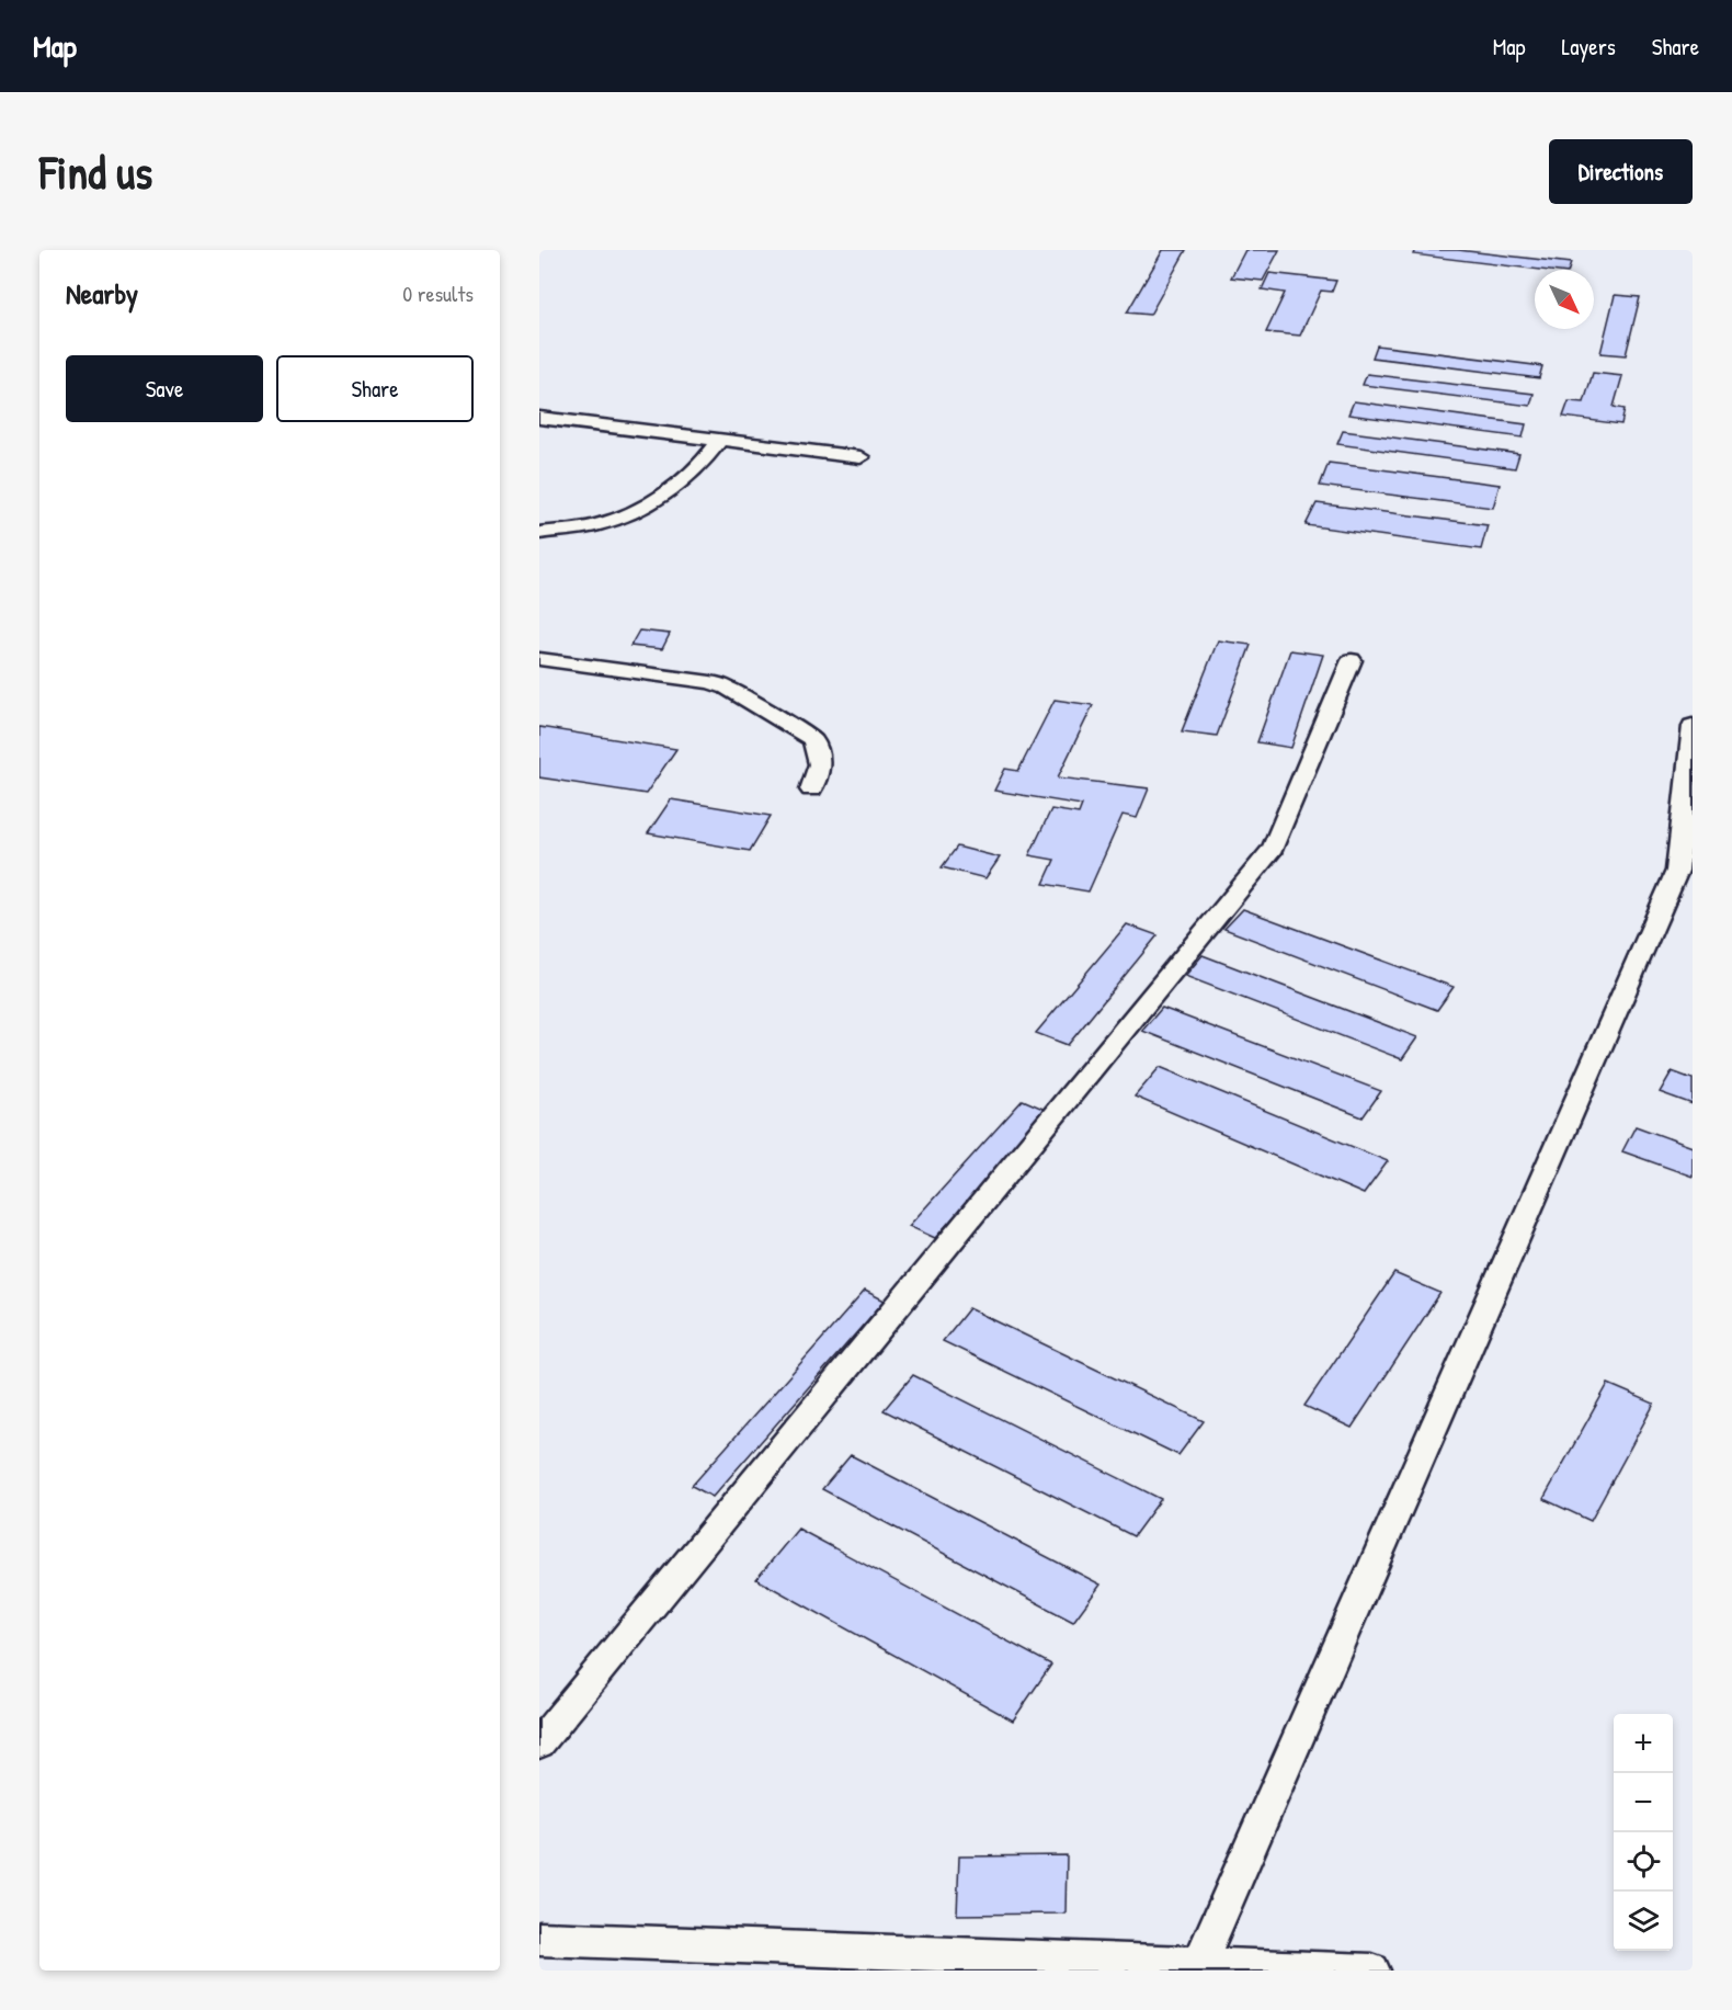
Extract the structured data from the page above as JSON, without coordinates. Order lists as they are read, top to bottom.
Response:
{
  "north": "bottom right",
  "page": {
    "header": "Map",
    "nav": ["Map", "Layers", "Share"],
    "buttons": [
      "Directions",
      ["Save", "Share"]
    ],
    "title": "Find us",
    "heading": ["Nearby", "0 results"],
    "map_buttons": ["+", "−"]
  }
}
